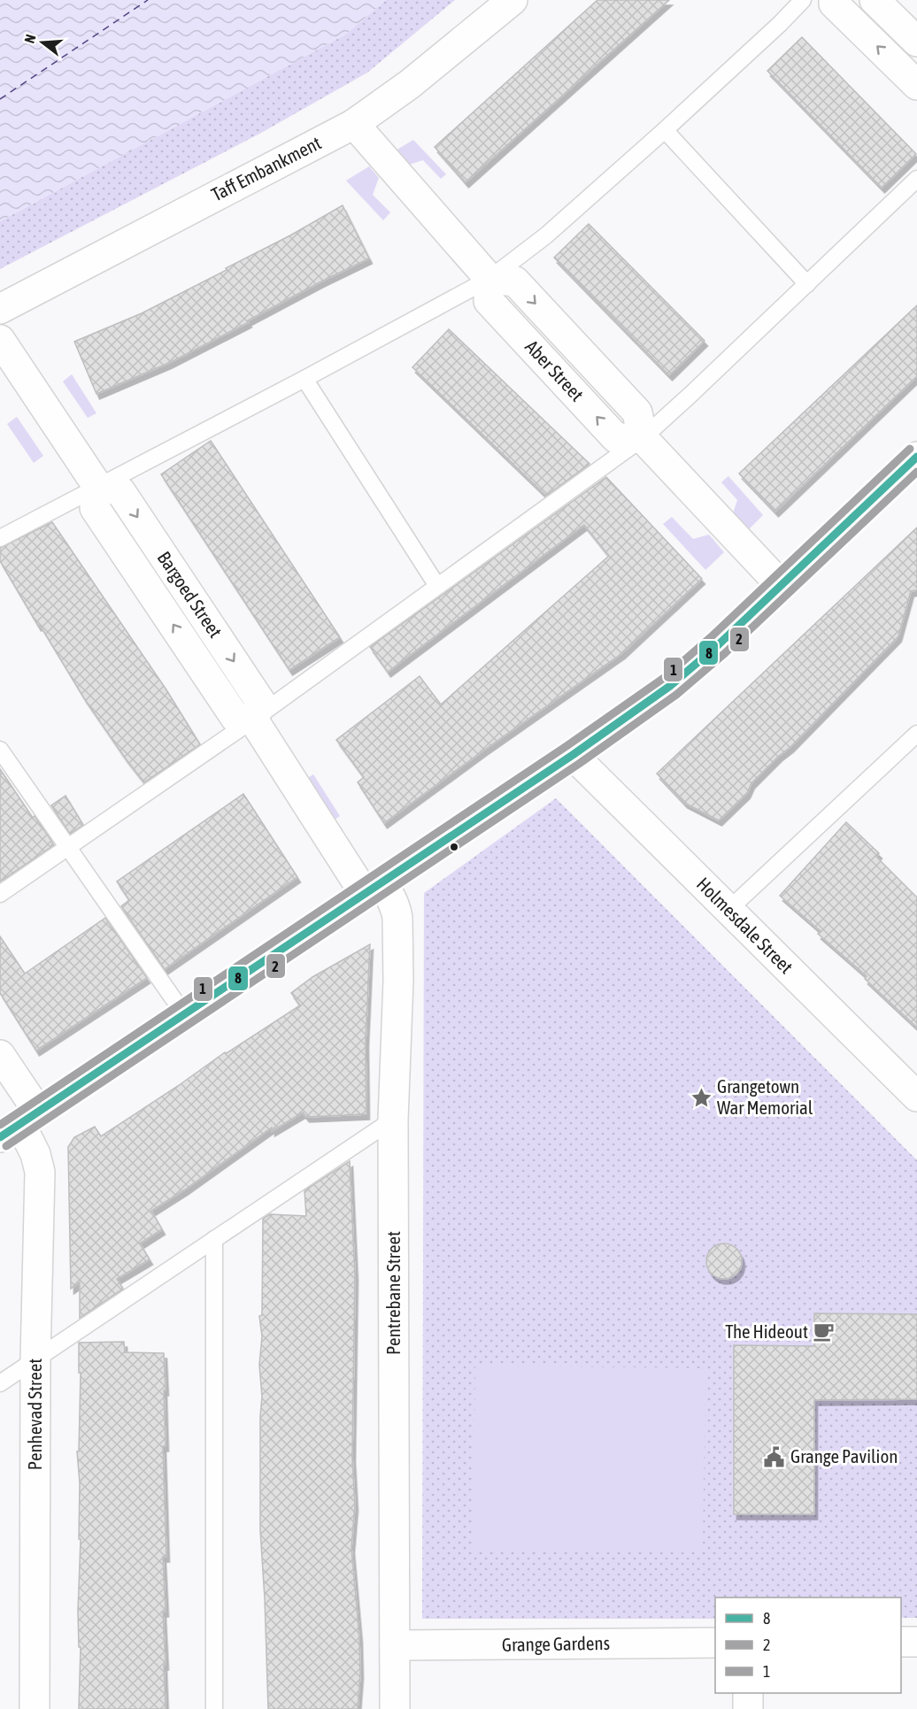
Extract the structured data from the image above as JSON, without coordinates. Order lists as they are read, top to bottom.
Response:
{
  "streets": {
    "street": [
      "Taff Embankment",
      "Aber Street",
      "Bargoed Street",
      "Holmesdale Street",
      "Pentrebane Street",
      "Penhevad Street",
      "Grange Gardens"
    ]
  },
  "crossings": [
    ["Pentrebane Street", "Grange Gardens"]
  ],
  "places": {
    "place": ["Grangetown War Memorial"],
    "cafe": ["The Hideout"],
    "public building": ["Grange Pavilion"]
  },
  "lines": ["transit line 1", "transit line 8", "transit line 2"],
  "legend": ["8", "2", "1"],
  "north": "left"
}
